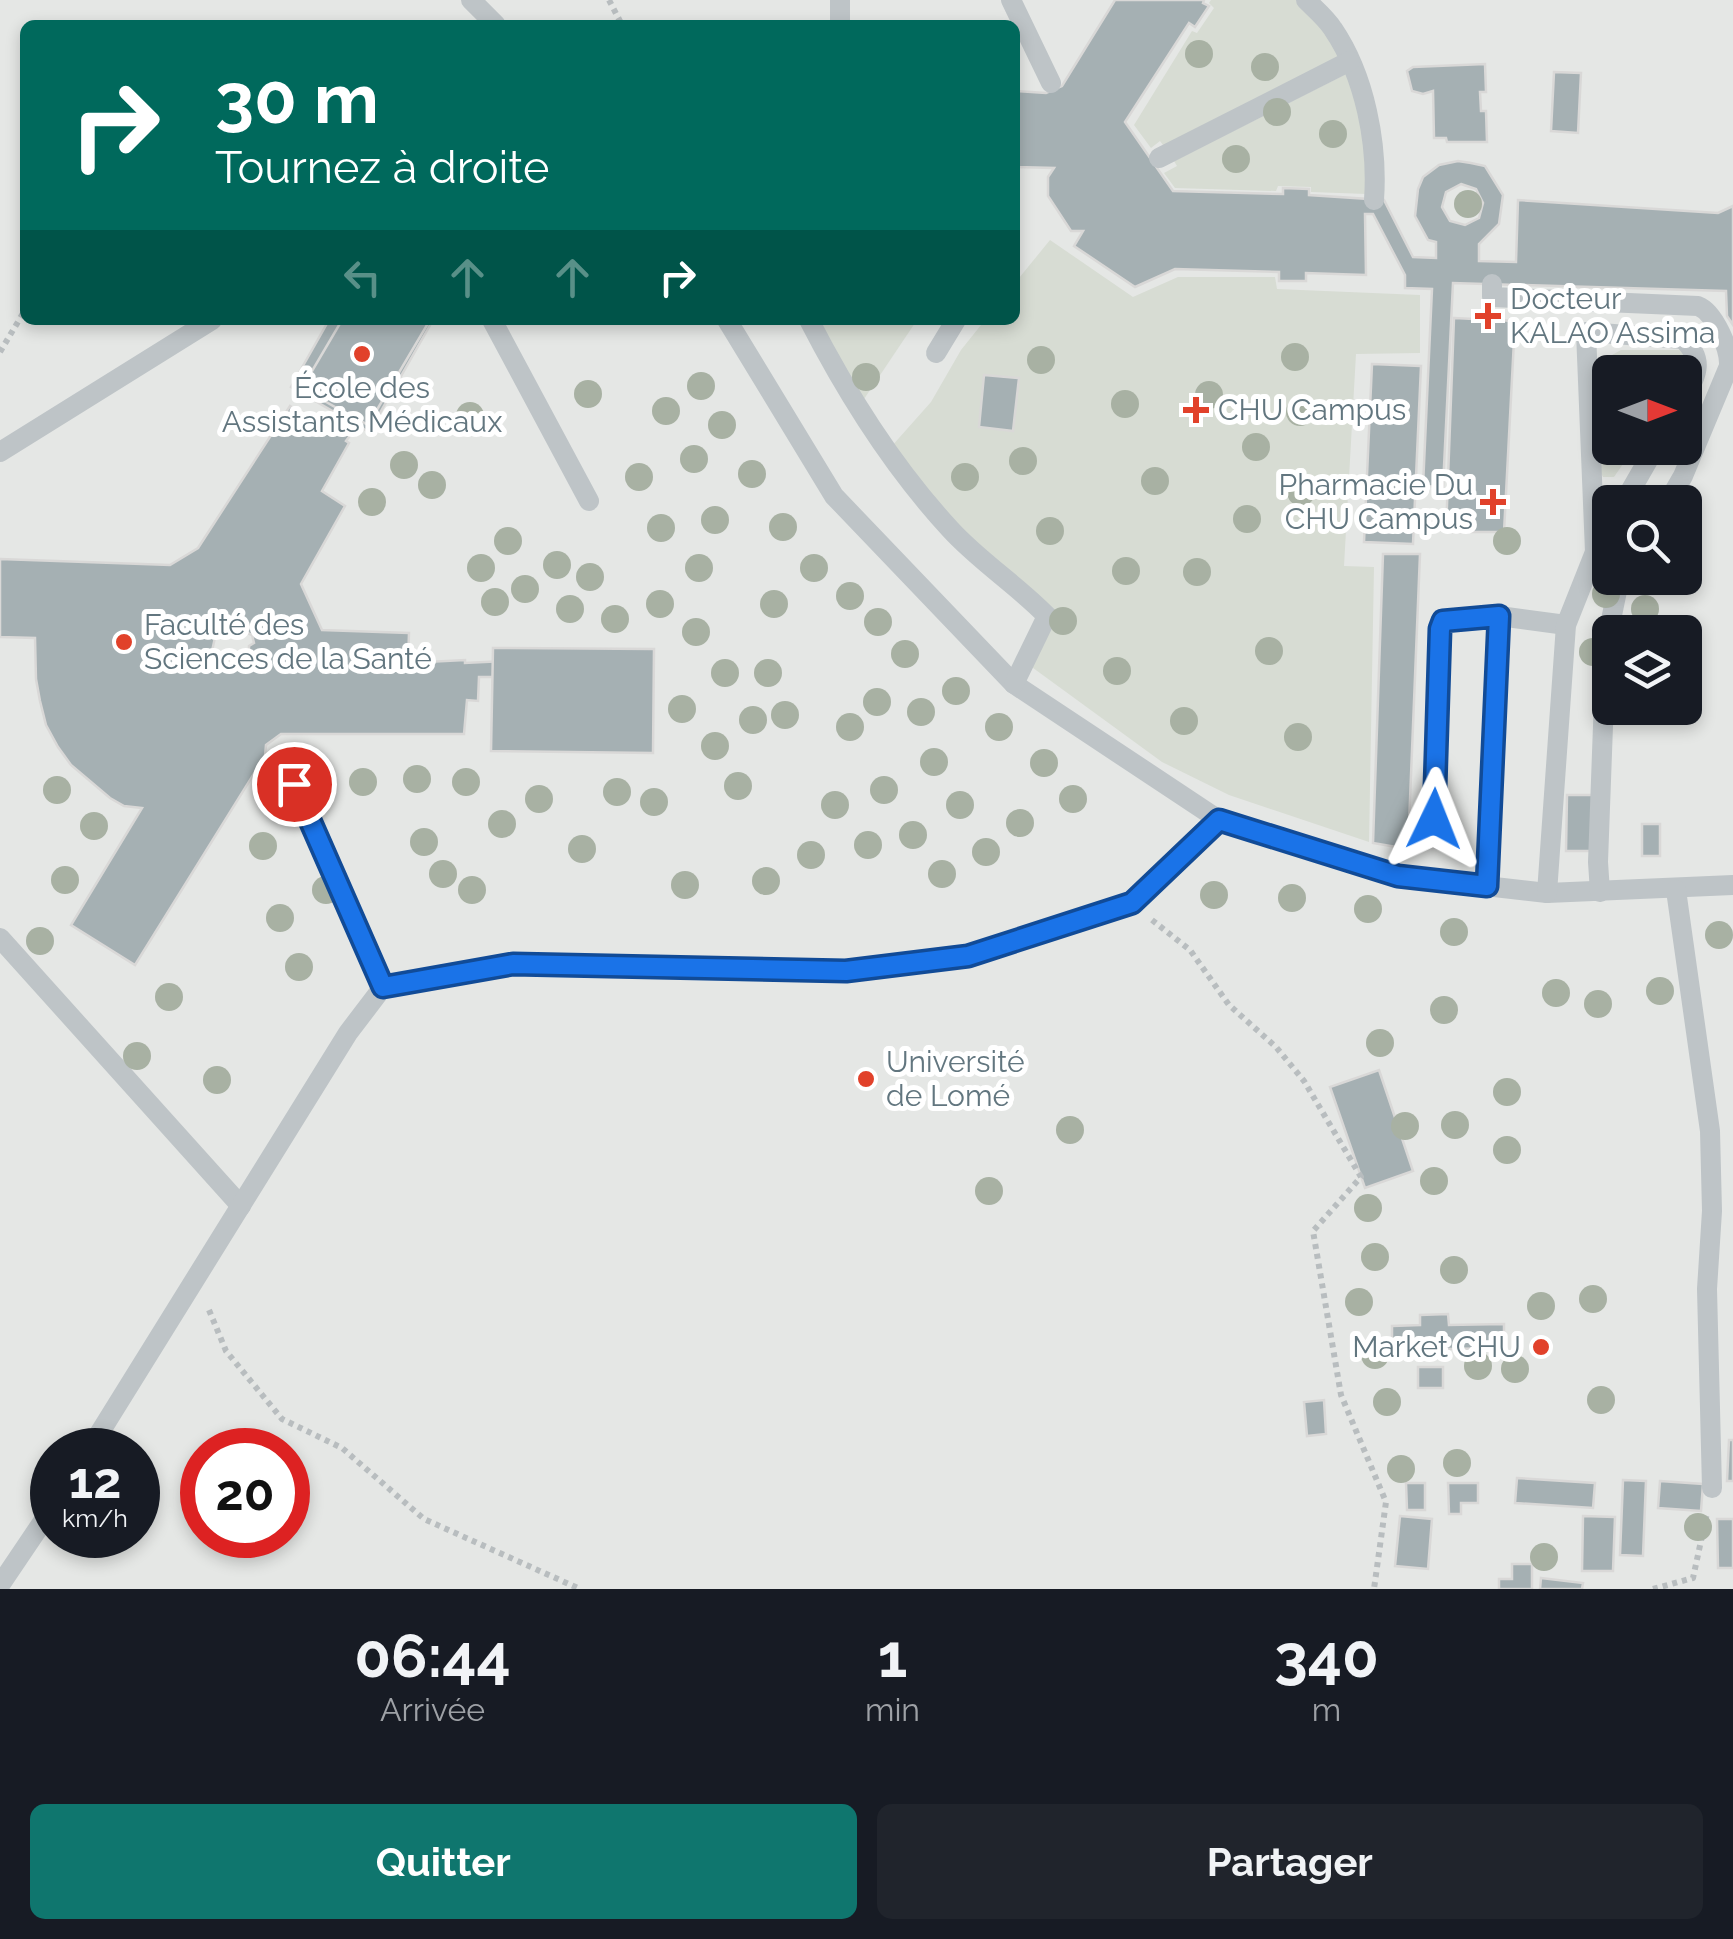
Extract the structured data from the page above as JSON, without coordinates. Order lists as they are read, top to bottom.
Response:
{
  "places": {
    "health": ["Docteur KALAO Assima", "CHU Campus", "Pharmacie Du CHU Campus"],
    "other": [
      "École des Assistants Médicaux",
      "Faculté des Sciences de la Santé",
      "Université de Lomé",
      "Market CHU"
    ]
  },
  "north": "right",
  "page": {
    "turn": ["30 m", "Tournez à droite"],
    "speed": "12 km/h",
    "limit": "20",
    "eta": [
      "06:44",
      "Arrivée",
      "1",
      "min",
      "340",
      "m"
    ],
    "buttons": ["Quitter", "Partager"]
  }
}
